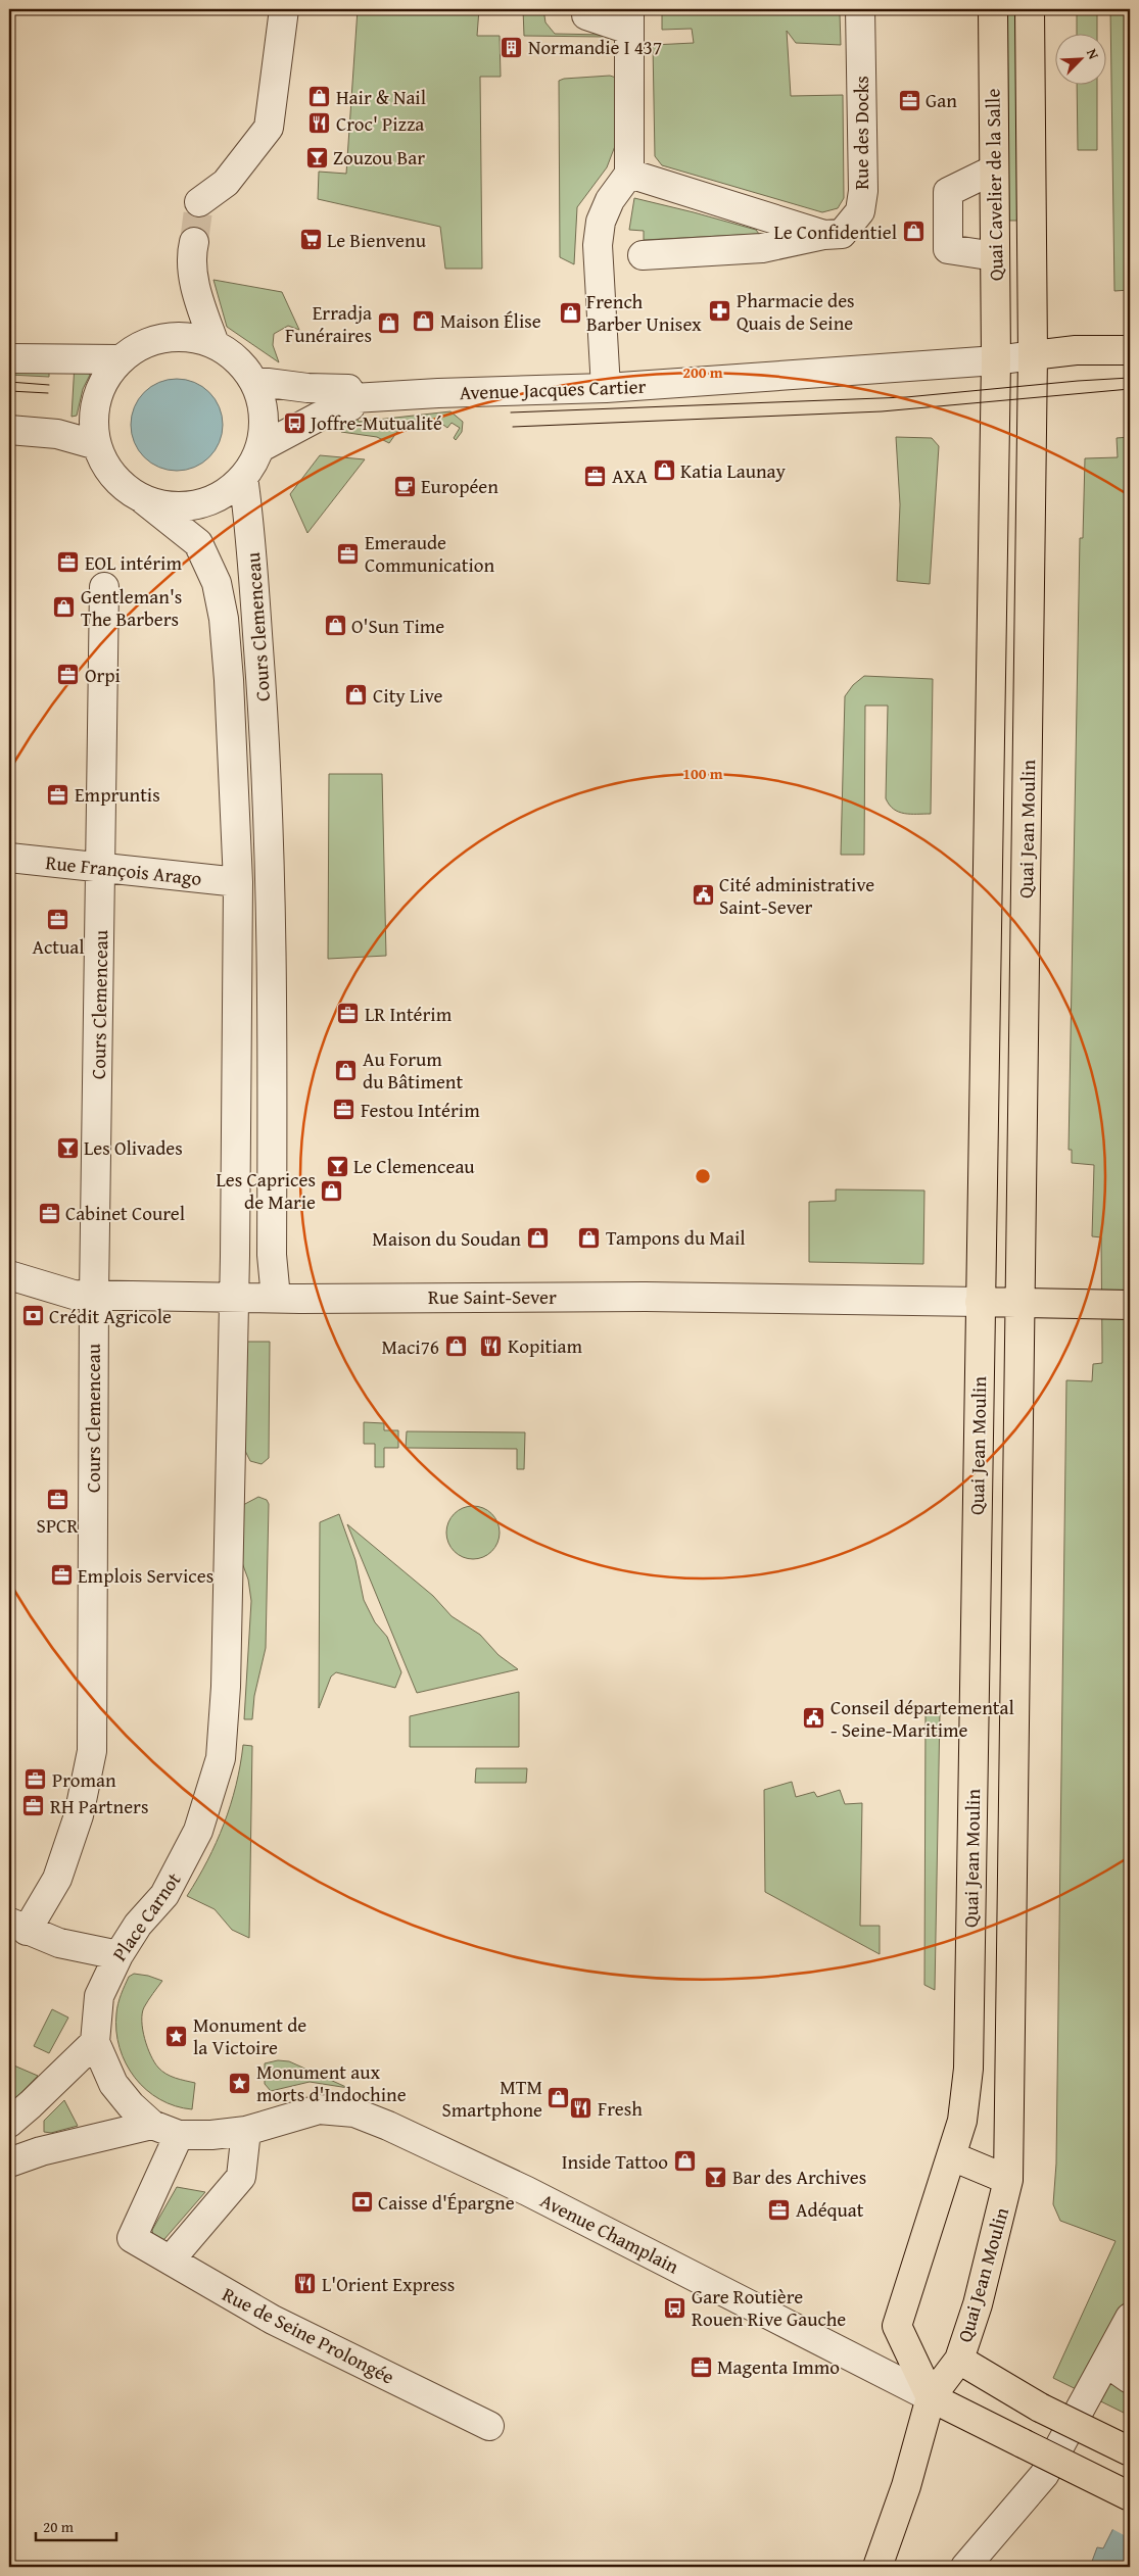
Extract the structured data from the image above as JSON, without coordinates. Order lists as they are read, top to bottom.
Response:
{
  "streets": {
    "main road": ["Quai Cavelier de la Salle", "Quai Jean Moulin"],
    "street": [
      "Rue des Docks",
      "Avenue Jacques Cartier",
      "Cours Clemenceau",
      "Rue François Arago",
      "Rue Saint-Sever",
      "Place Carnot",
      "Avenue Champlain",
      "Rue de Seine Prolongée"
    ]
  },
  "crossings": [
    ["Quai Cavelier de la Salle", "Avenue Jacques Cartier"],
    ["Quai Cavelier de la Salle", "Quai Jean Moulin"],
    ["Avenue Jacques Cartier", "Cours Clemenceau"],
    ["Avenue Jacques Cartier", "Quai Jean Moulin"],
    ["Cours Clemenceau", "Rue François Arago"],
    ["Cours Clemenceau", "Rue Saint-Sever"],
    ["Cours Clemenceau", "Place Carnot"],
    ["Quai Jean Moulin", "Rue Saint-Sever"],
    ["Quai Jean Moulin", "Avenue Champlain"],
    ["Place Carnot", "Avenue Champlain"],
    ["Place Carnot", "Rue de Seine Prolongée"]
  ],
  "places": {
    "building": ["Normandie I 437"],
    "shop": [
      "Hair & Nail",
      "Le Confidentiel",
      "French Barber Unisex",
      "Maison Élise",
      "Erradja Funéraires",
      "Katia Launay",
      "Gentleman's The Barbers",
      "O'Sun Time",
      "City Live",
      "Au Forum du Bâtiment",
      "Les Caprices de Marie",
      "Tampons du Mail",
      "Maison du Soudan",
      "Maci76",
      "MTM Smartphone",
      "Inside Tattoo"
    ],
    "office": [
      "Gan",
      "AXA",
      "Emeraude Communication",
      "EOL intérim",
      "Orpi",
      "Empruntis",
      "Actual",
      "LR Intérim",
      "Festou Intérim",
      "Cabinet Courel",
      "SPCR",
      "Emplois Services",
      "Proman",
      "RH Partners",
      "Adéquat",
      "Magenta Immo"
    ],
    "restaurant": [
      "Croc' Pizza",
      "Kopitiam",
      "Fresh",
      "L'Orient Express"
    ],
    "bar": [
      "Zouzou Bar",
      "Les Olivades",
      "Le Clemenceau",
      "Bar des Archives"
    ],
    "supermarket": ["Le Bienvenu"],
    "pharmacy": ["Pharmacie des Quais de Seine"],
    "bus stop": ["Joffre-Mutualité", "Gare Routière Rouen Rive Gauche"],
    "cafe": ["Européen"],
    "public building": ["Cité administrative Saint-Sever", "Conseil départemental - Seine-Maritime"],
    "bank": ["Crédit Agricole", "Caisse d'Épargne"],
    "place": ["Monument de la Victoire", "Monument aux morts d'Indochine"]
  },
  "scale_bar": "20 m",
  "north": "top right",
  "rings": ["200 m", "100 m"]
}
